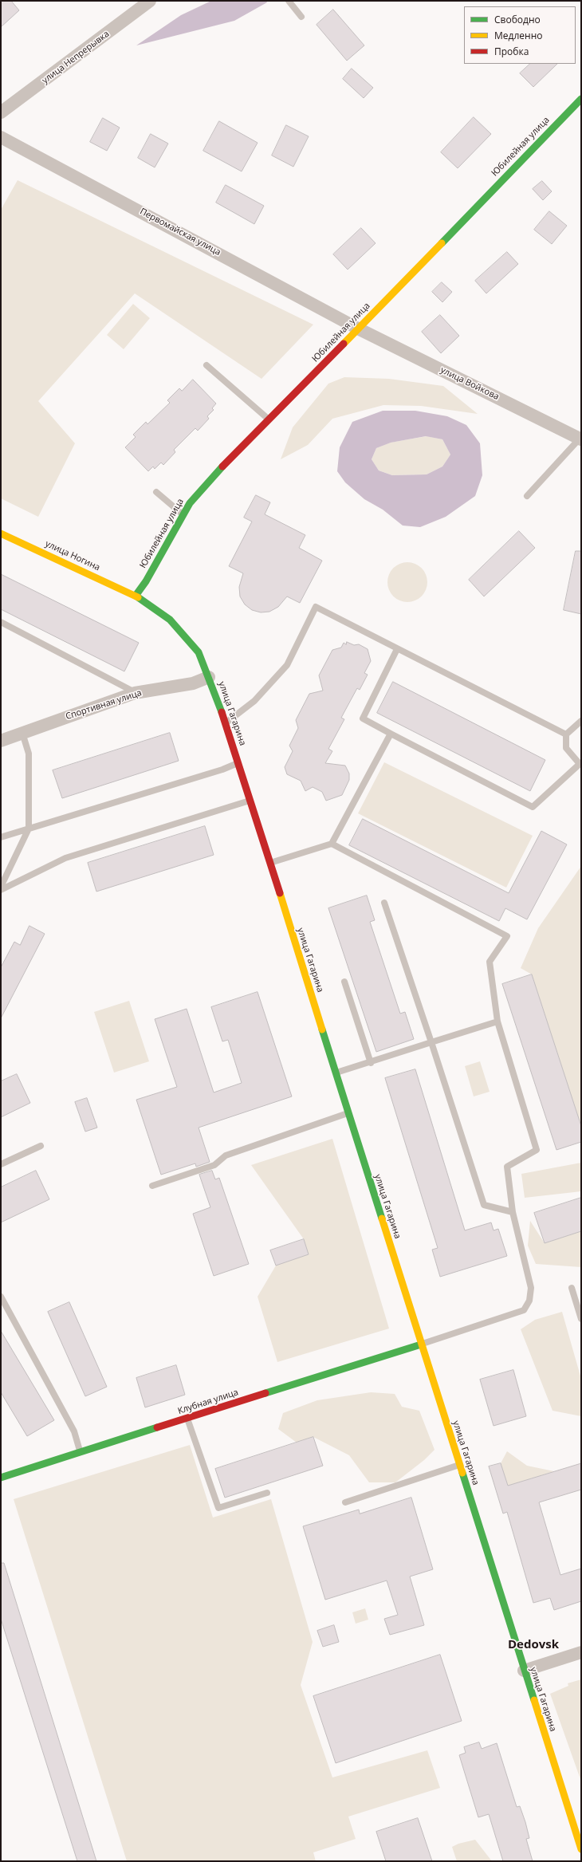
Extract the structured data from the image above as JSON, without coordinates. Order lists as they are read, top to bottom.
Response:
{
  "streets": {
    "street": [
      "улица Непрерывка",
      "Юбилейная улица",
      "Первомайская улица",
      "улица Войкова",
      "улица Ногина",
      "Спортивная улица",
      "улица Гагарина",
      "Клубная улица"
    ]
  },
  "crossings": [
    ["Юбилейная улица", "Первомайская улица"],
    ["Юбилейная улица", "улица Войкова"],
    ["Юбилейная улица", "улица Ногина"],
    ["Юбилейная улица", "улица Гагарина"],
    ["Первомайская улица", "улица Войкова"],
    ["улица Ногина", "улица Гагарина"],
    ["Спортивная улица", "улица Гагарина"],
    ["улица Гагарина", "Клубная улица"]
  ],
  "districts": ["Dedovsk"],
  "legend": ["Свободно", "Медленно", "Пробка"]
}
